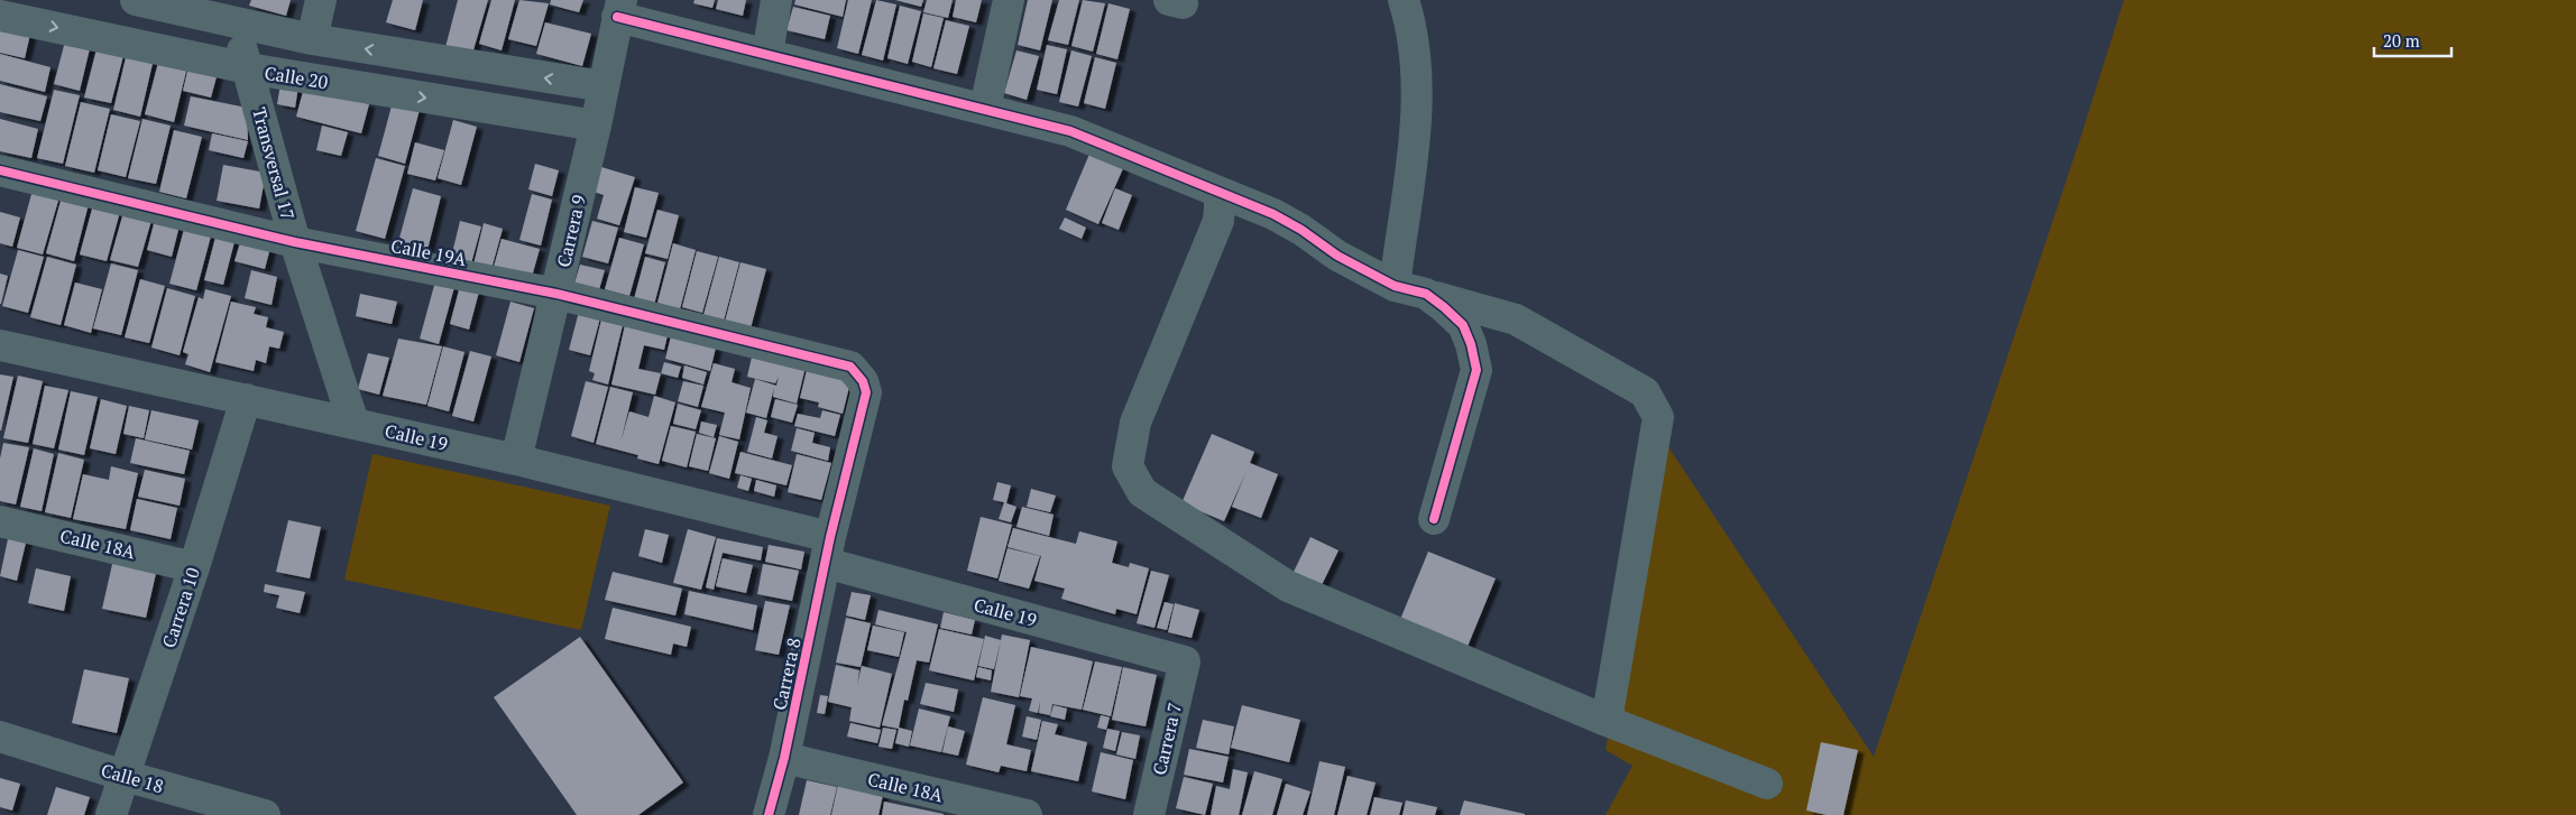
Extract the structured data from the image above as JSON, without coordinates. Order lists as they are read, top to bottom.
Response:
{
  "streets": {
    "street": [
      "Calle 20",
      "Transversal 17",
      "Carrera 9",
      "Calle 19A",
      "Calle 19",
      "Calle 18A",
      "Carrera 10",
      "Carrera 8",
      "Carrera 7",
      "Calle 18"
    ]
  },
  "crossings": [
    ["Calle 20", "Transversal 17"],
    ["Calle 20", "Carrera 9"],
    ["Transversal 17", "Calle 19A"],
    ["Transversal 17", "Calle 19"],
    ["Carrera 9", "Calle 19A"],
    ["Carrera 9", "Calle 19"],
    ["Calle 19A", "Carrera 8"],
    ["Calle 19", "Carrera 10"],
    ["Calle 19", "Carrera 8"],
    ["Calle 19", "Carrera 7"],
    ["Calle 18A", "Carrera 10"],
    ["Calle 18A", "Carrera 8"],
    ["Carrera 10", "Calle 18"]
  ],
  "scale_bar": "20 m"
}
